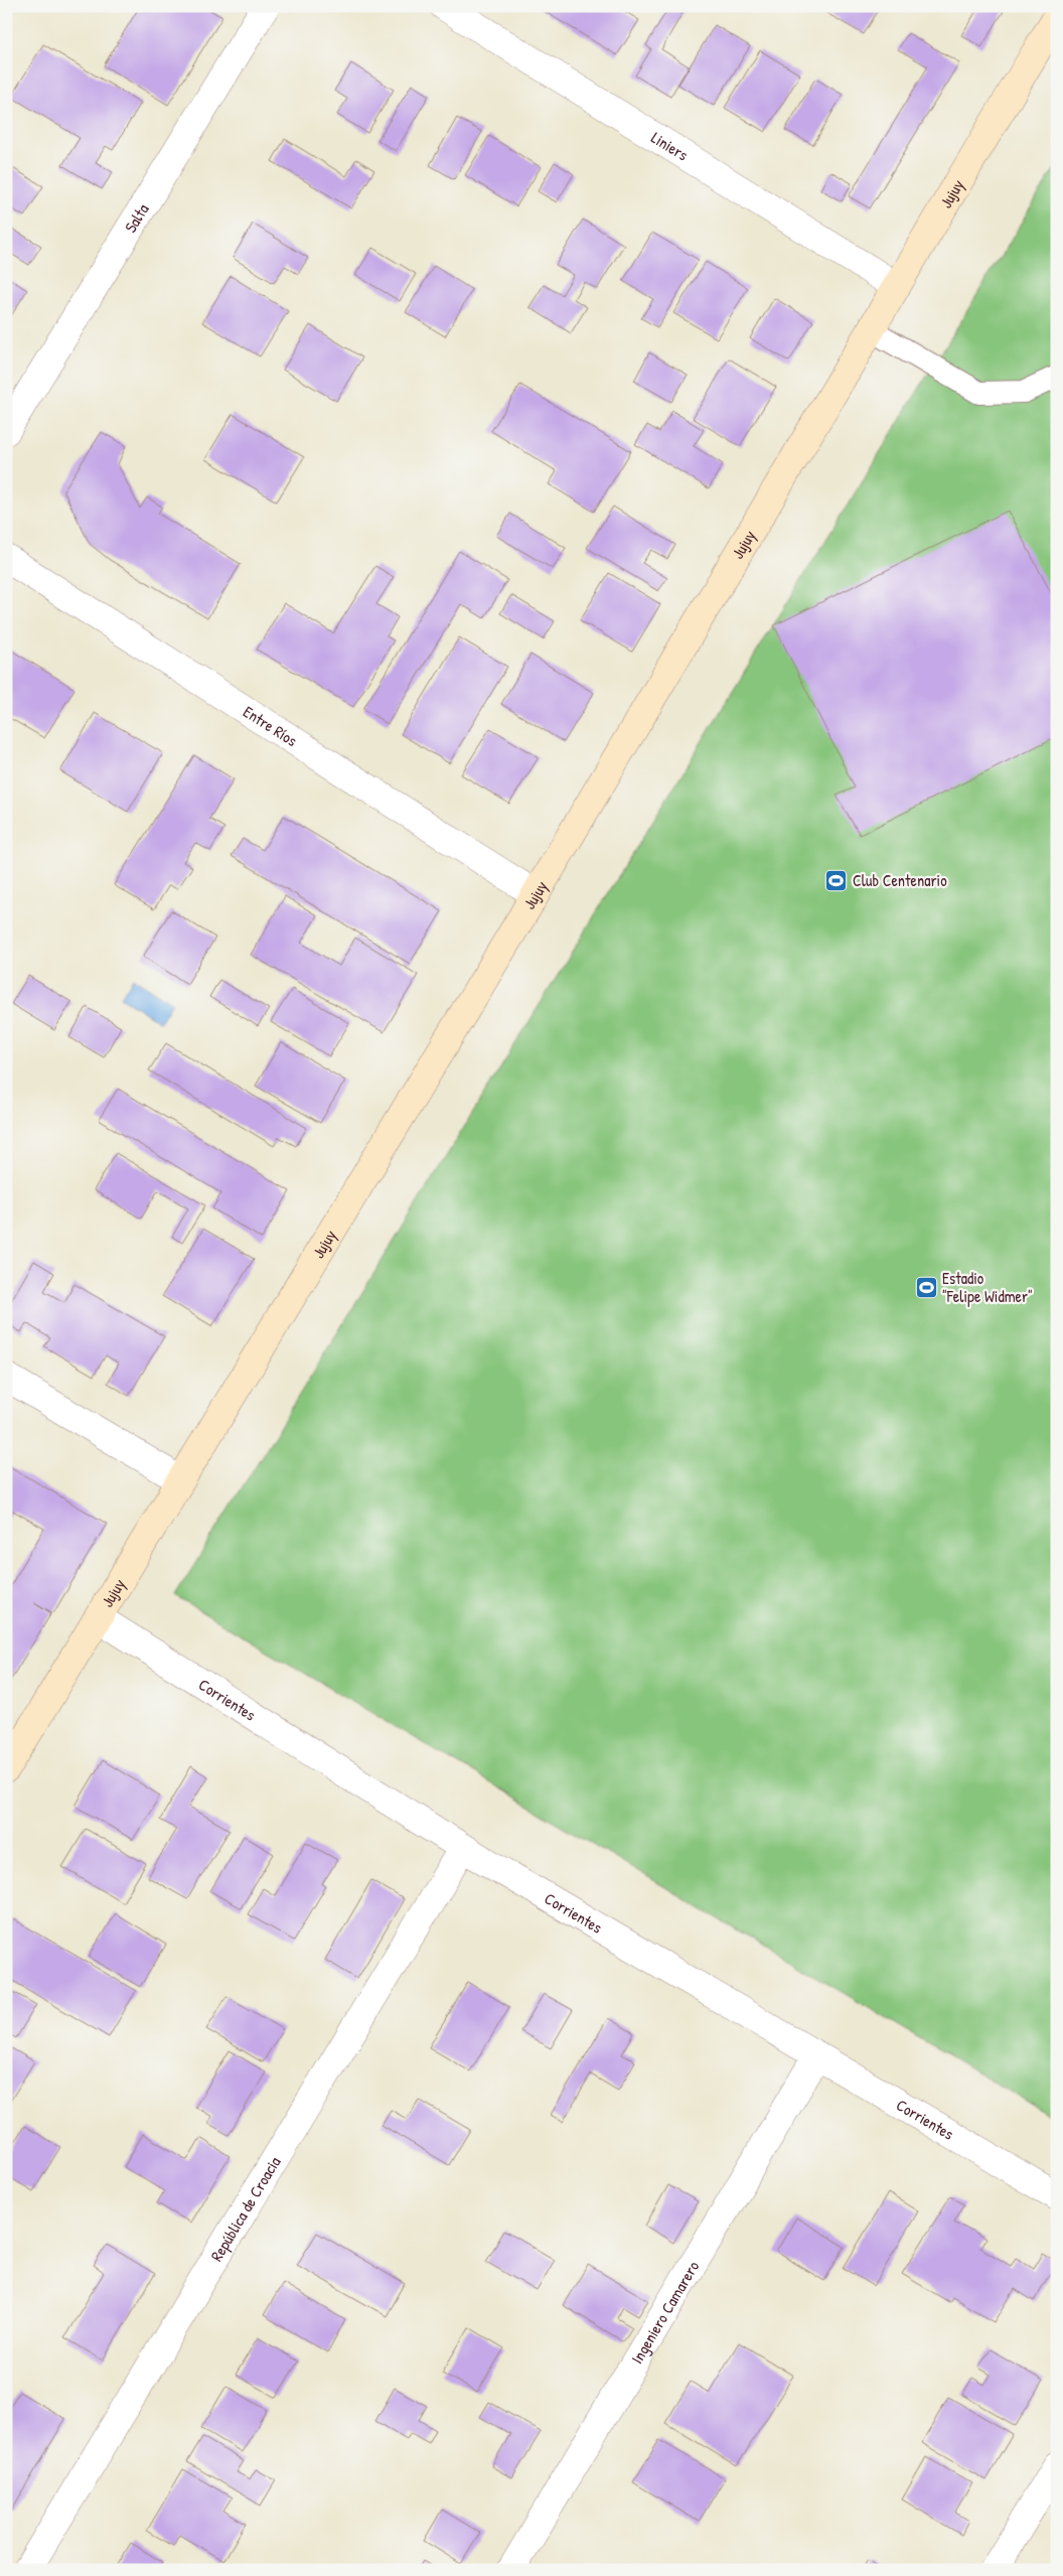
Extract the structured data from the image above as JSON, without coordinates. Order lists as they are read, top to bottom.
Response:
{
  "streets": {
    "main road": ["Jujuy"],
    "street": [
      "Liniers",
      "Salta",
      "Entre Ríos",
      "Corrientes",
      "República de Croacia",
      "Ingeniero Camarero"
    ]
  },
  "crossings": [
    ["Liniers", "Jujuy"],
    ["Jujuy", "Entre Ríos"],
    ["Jujuy", "Corrientes"],
    ["Corrientes", "República de Croacia"],
    ["Corrientes", "Ingeniero Camarero"]
  ],
  "places": {
    "sports": ["Club Centenario", "Estadio \"Felipe Widmer\""]
  }
}
